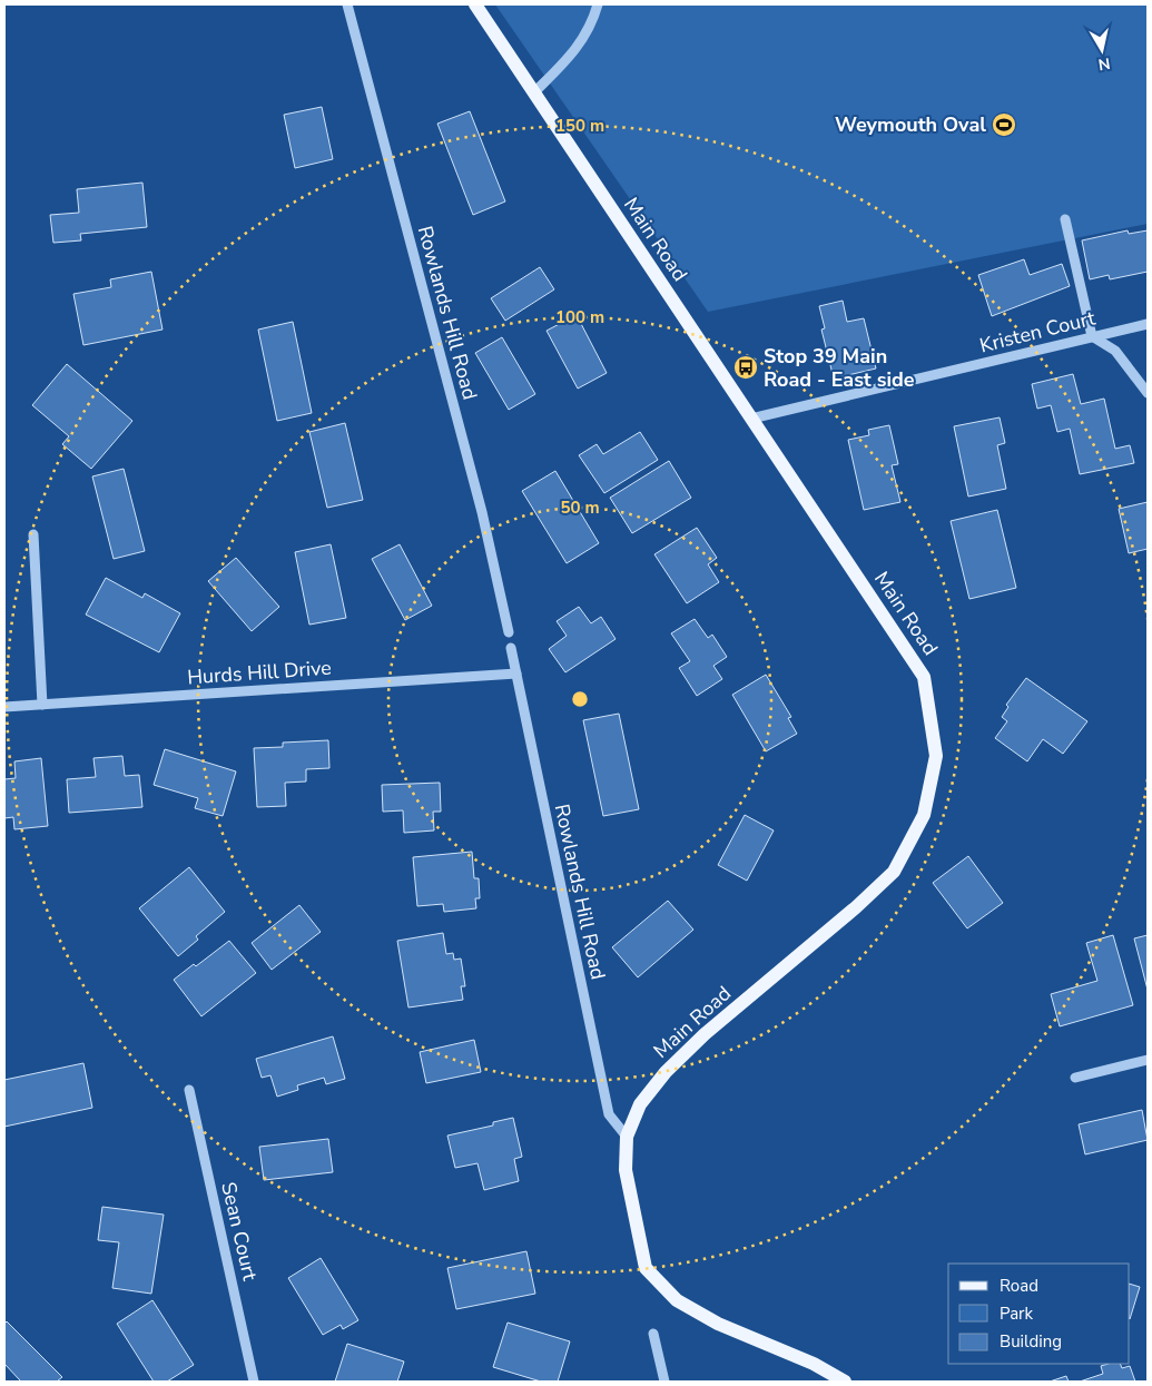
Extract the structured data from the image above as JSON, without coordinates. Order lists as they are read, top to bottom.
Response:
{
  "streets": {
    "main road": ["Main Road"],
    "street": [
      "Rowlands Hill Road",
      "Kristen Court",
      "Hurds Hill Drive",
      "Sean Court"
    ]
  },
  "crossings": [
    ["Main Road", "Rowlands Hill Road"],
    ["Main Road", "Kristen Court"],
    ["Rowlands Hill Road", "Hurds Hill Drive"]
  ],
  "places": {
    "sports": ["Weymouth Oval"],
    "bus stop": ["Stop 39 Main Road - East side"]
  },
  "legend": ["Road", "Park", "Building"],
  "north": "bottom",
  "rings": ["150 m", "100 m", "50 m"]
}
